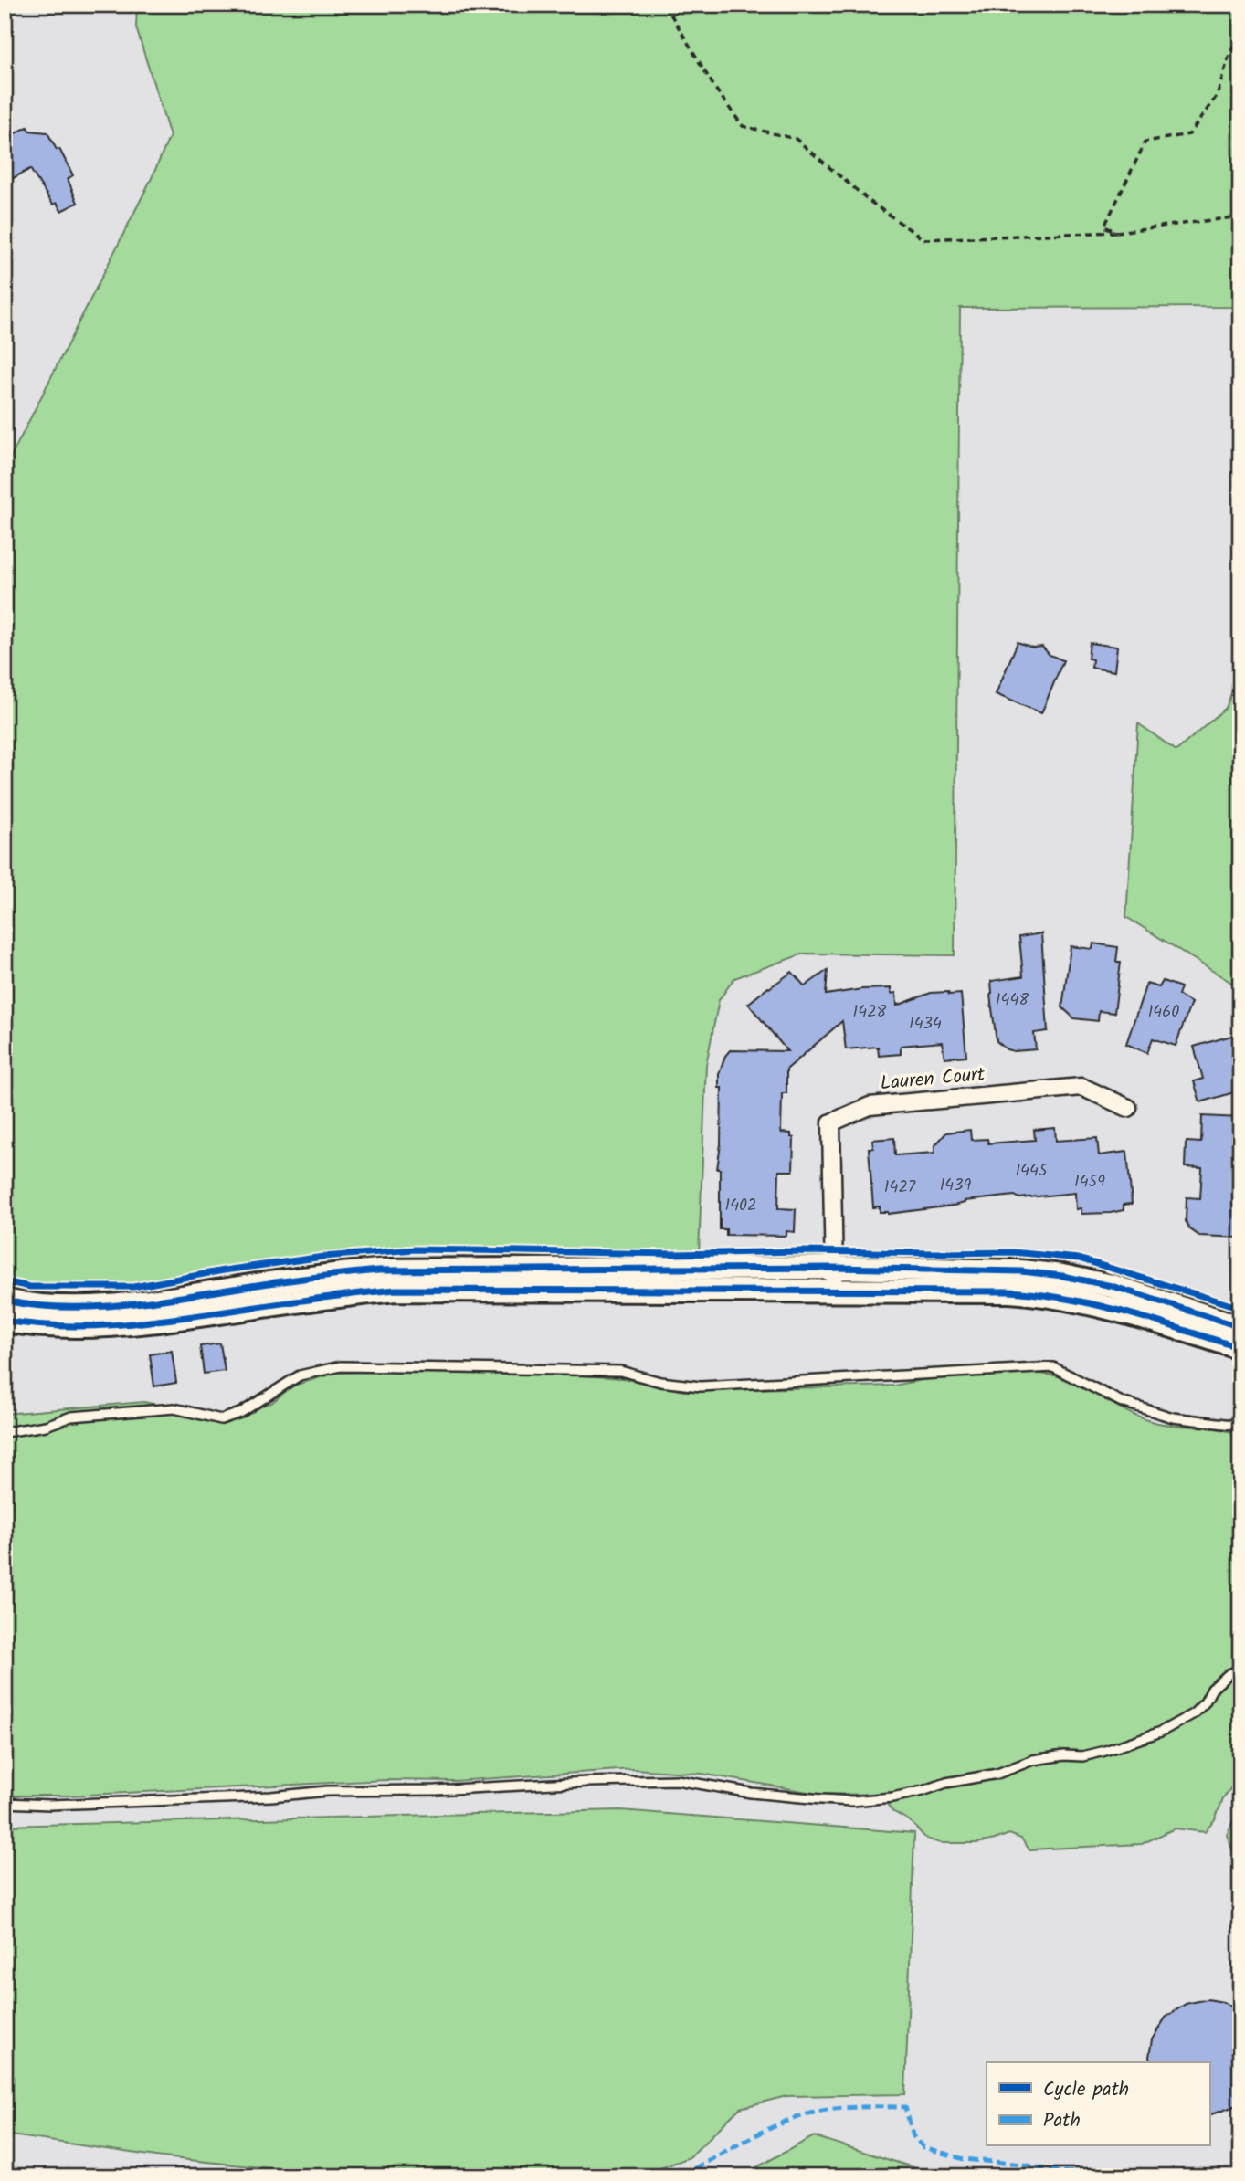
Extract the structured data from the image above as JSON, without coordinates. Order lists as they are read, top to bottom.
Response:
{
  "streets": {
    "street": ["Lauren Court"]
  },
  "house_numbers": [
    "1448",
    "1428",
    "1460",
    "1434",
    "1445",
    "1459",
    "1439",
    "1427",
    "1402"
  ],
  "legend": ["Cycle path", "Path"]
}
